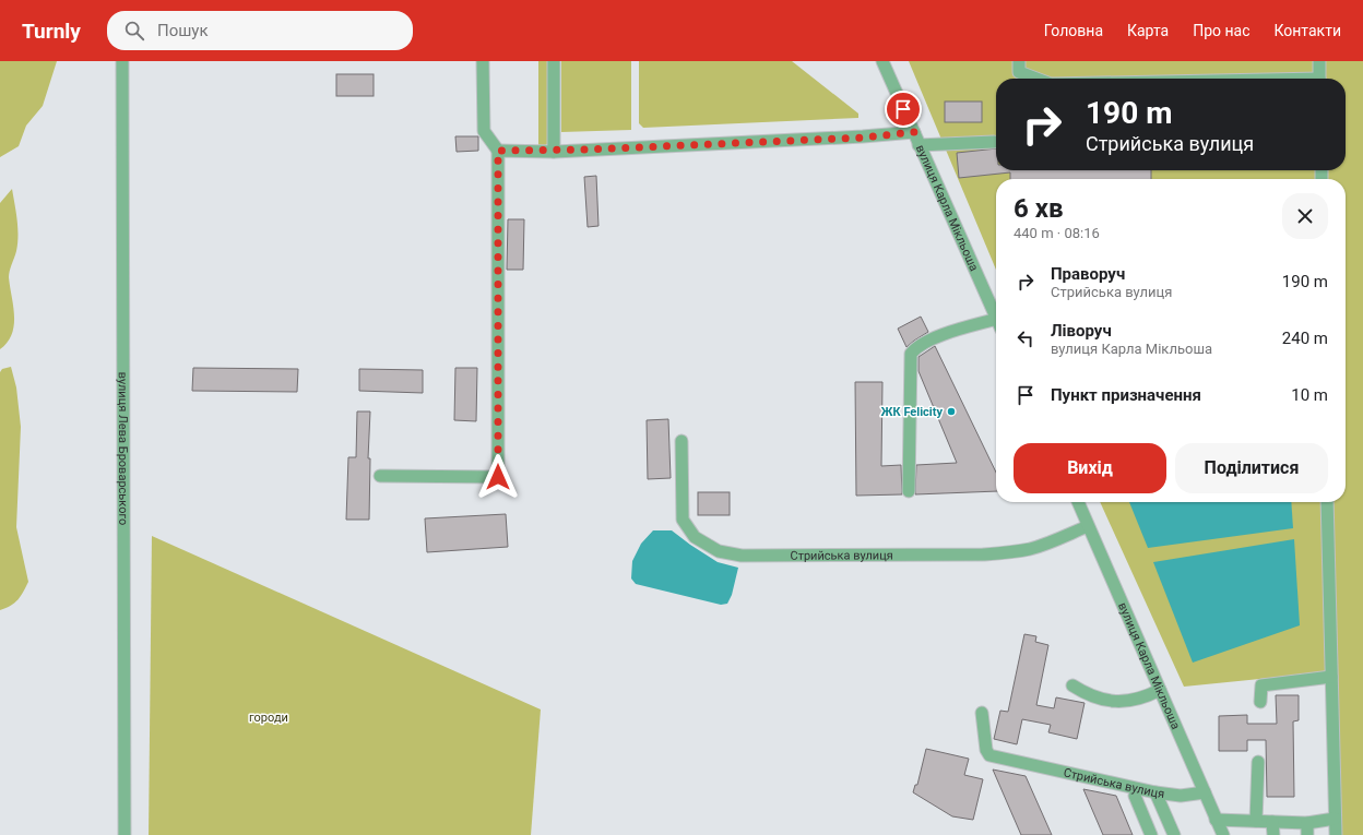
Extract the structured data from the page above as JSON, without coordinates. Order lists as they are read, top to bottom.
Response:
{
  "streets": {
    "street": ["вулиця Карла Мікльоша", "вулиця Лева Броварського", "Стрийська вулиця"]
  },
  "crossings": [
    ["вулиця Карла Мікльоша", "Стрийська вулиця"]
  ],
  "parks": ["городи"],
  "places": ["ЖК Felicity"],
  "page": {
    "header": "Turnly",
    "search": "Пошук",
    "nav": [
      "Головна",
      "Карта",
      "Про нас",
      "Контакти"
    ],
    "turn": ["190 m", "Стрийська вулиця"],
    "heading": ["6 хв", "440 m · 08:16"],
    "list": [
      {
        "name": "Праворуч",
        "note": "Стрийська вулиця",
        "value": "190 m"
      },
      {
        "name": "Ліворуч",
        "note": "вулиця Карла Мікльоша",
        "value": "240 m"
      },
      {
        "name": "Пункт призначення",
        "value": "10 m"
      }
    ],
    "buttons": ["Вихід", "Поділитися"]
  }
}
